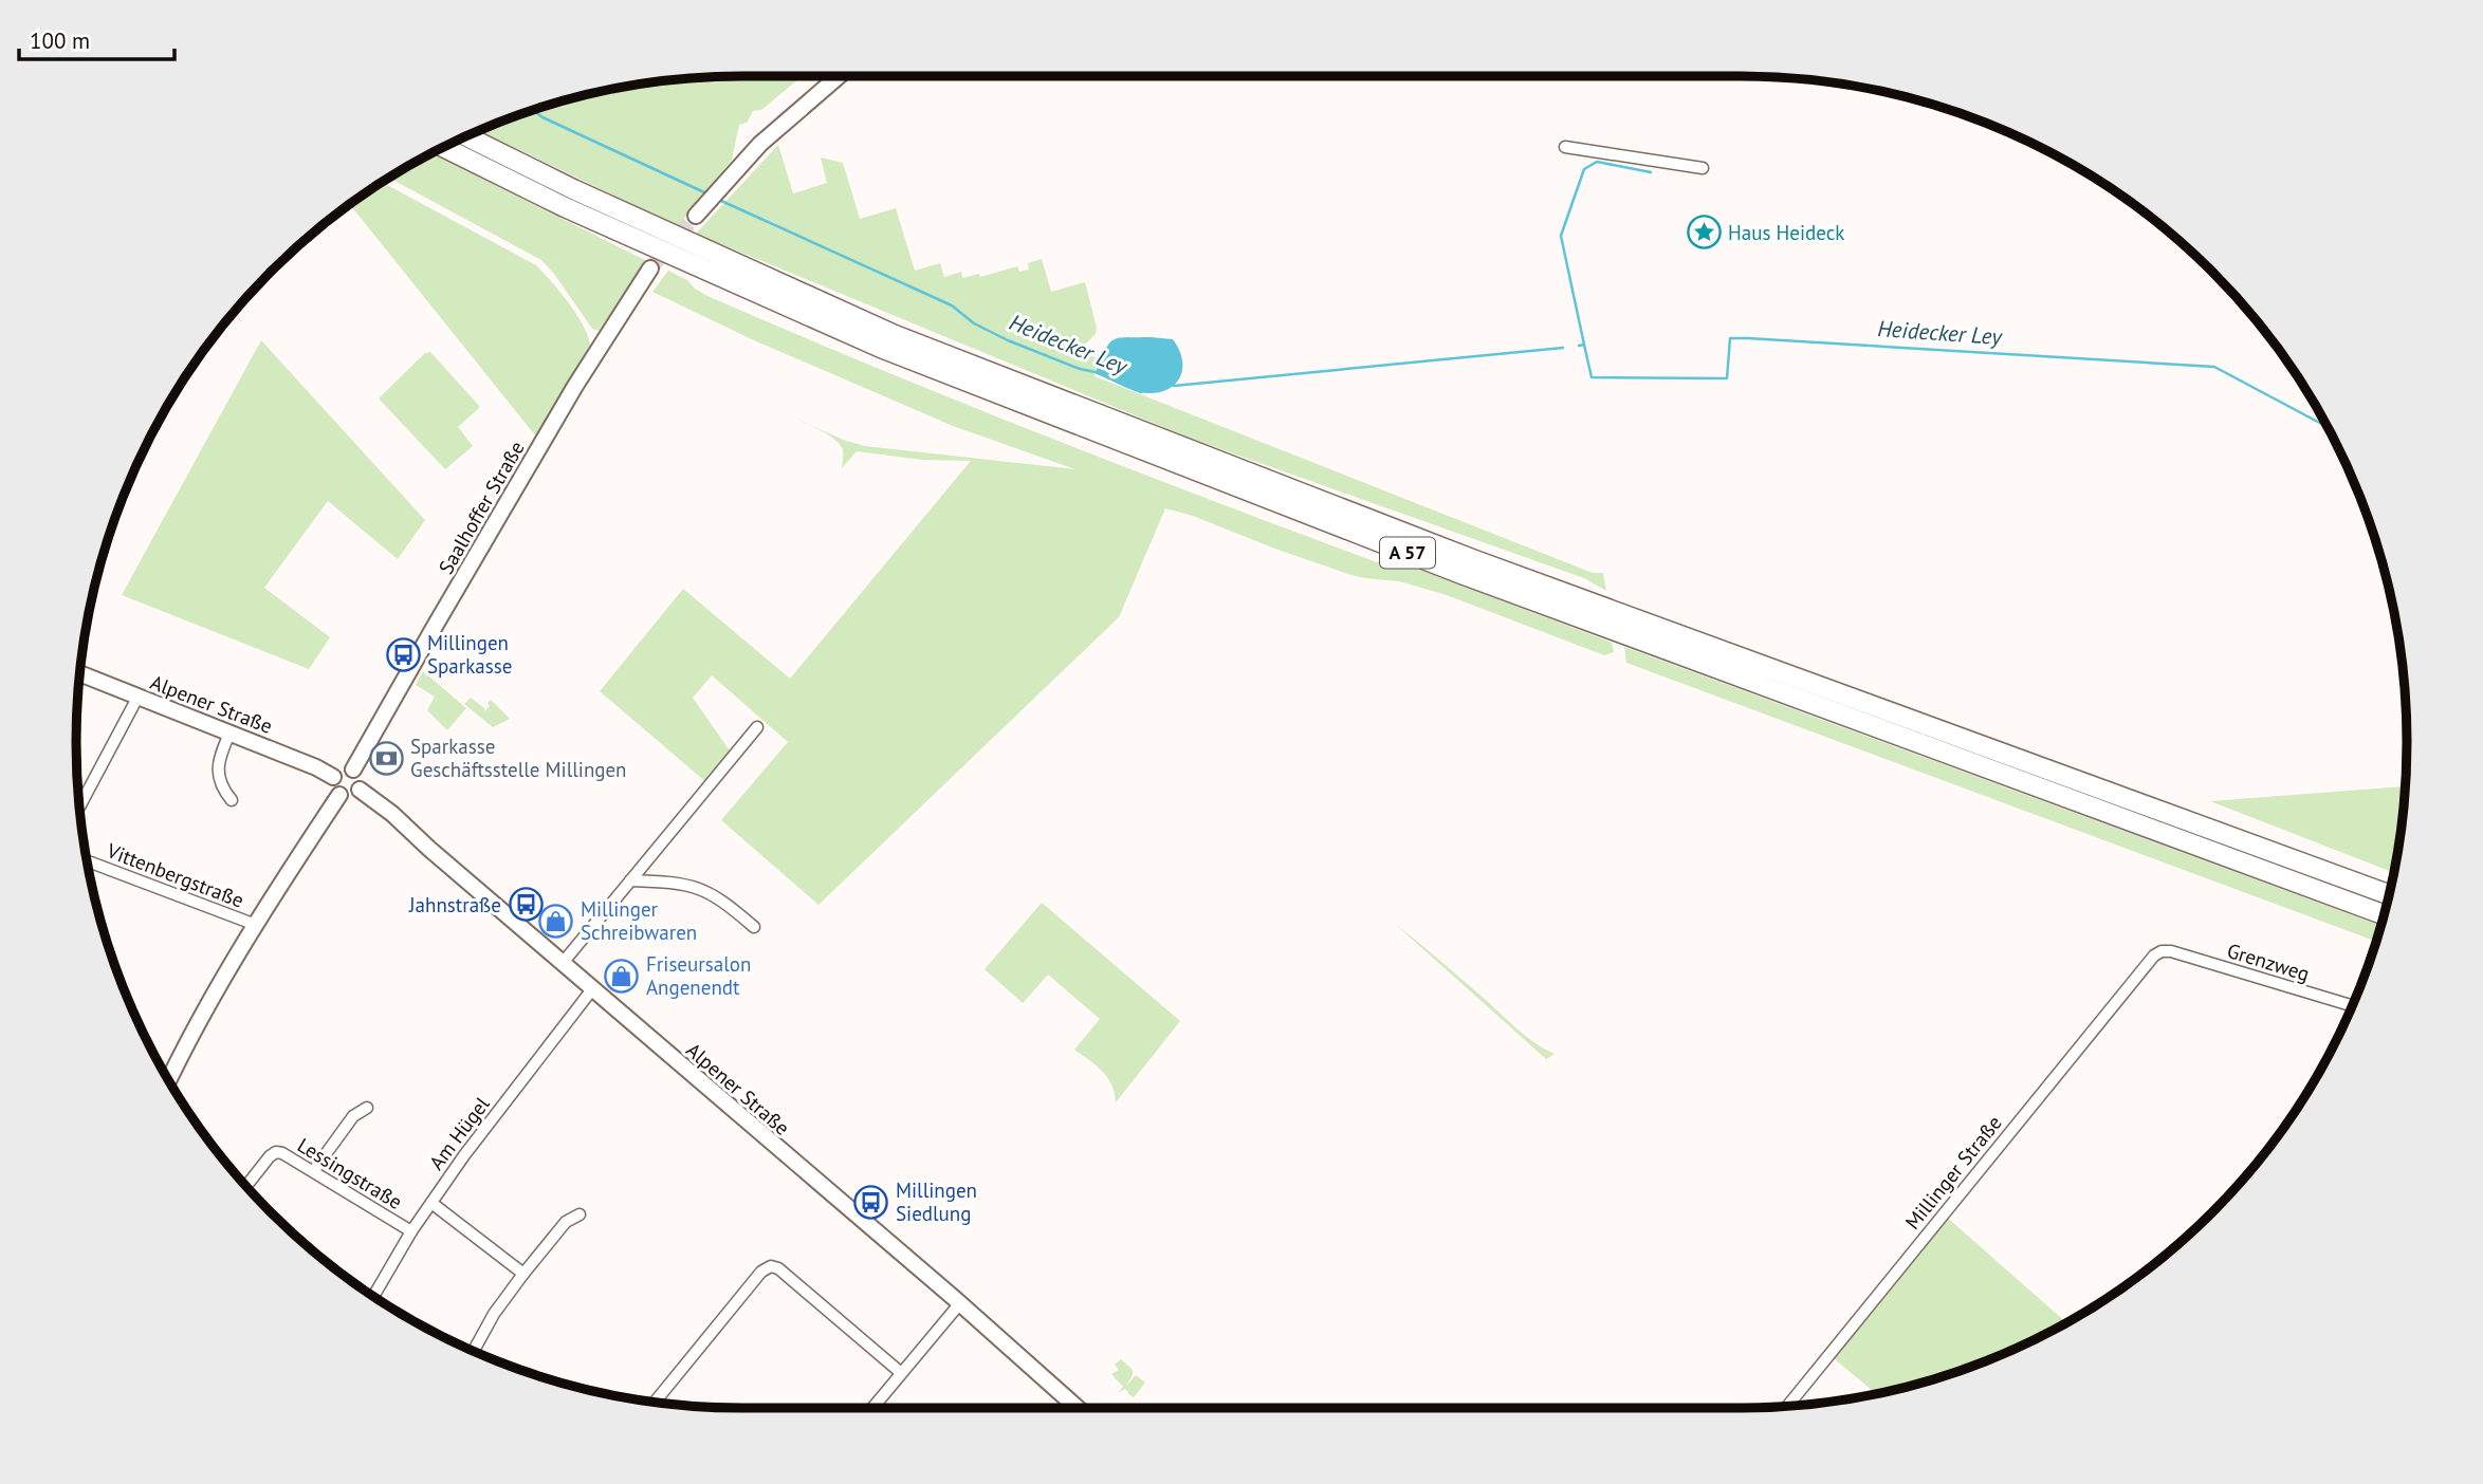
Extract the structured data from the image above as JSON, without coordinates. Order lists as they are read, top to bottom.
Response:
{
  "streets": {
    "highway": ["A 57"],
    "street": [
      "Saalhoffer Straße",
      "Alpener Straße",
      "Vittenbergstraße",
      "Grenzweg",
      "Am Hügel",
      "Millinger Straße",
      "Lessingstraße"
    ]
  },
  "crossings": [
    ["Saalhoffer Straße", "Alpener Straße"],
    ["Alpener Straße", "Am Hügel"],
    ["Grenzweg", "Millinger Straße"],
    ["Am Hügel", "Lessingstraße"]
  ],
  "water": ["Heidecker Ley"],
  "places": {
    "place": ["Haus Heideck"],
    "bus stop": ["Millingen Sparkasse", "Jahnstraße", "Millingen Siedlung"],
    "bank": ["Sparkasse Geschäftsstelle Millingen"],
    "shop": ["Millinger Schreibwaren", "Friseursalon Angenendt"]
  },
  "scale_bar": "100 m"
}
